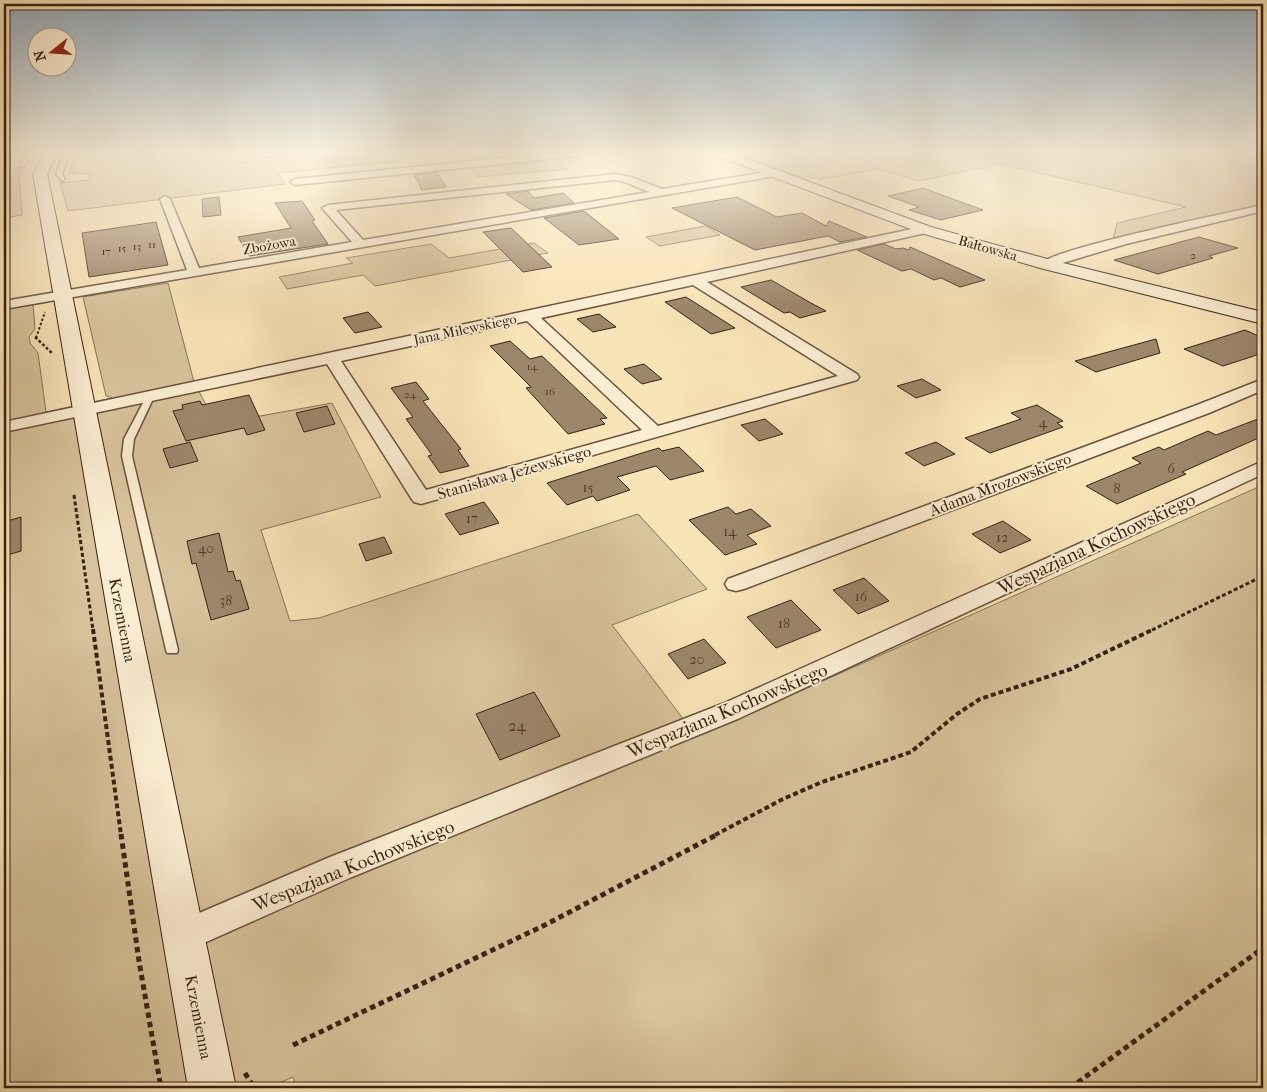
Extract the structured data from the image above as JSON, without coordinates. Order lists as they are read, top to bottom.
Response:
{
  "streets": {
    "main road": ["Bałtowska", "Krzemienna"],
    "street": [
      "Zbożowa",
      "Jana Milewskiego",
      "Stanisława Jeżewskiego",
      "Adama Mrozowskiego",
      "Wespazjana Kochowskiego"
    ]
  },
  "crossings": [
    ["Zbożowa", "Krzemienna"],
    ["Bałtowska", "Jana Milewskiego"],
    ["Jana Milewskiego", "Stanisława Jeżewskiego"],
    ["Jana Milewskiego", "Krzemienna"],
    ["Wespazjana Kochowskiego", "Krzemienna"]
  ],
  "house_numbers": [
    "11",
    "13",
    "15",
    "17",
    "2",
    "14",
    "16",
    "24",
    "4",
    "6",
    "15",
    "8",
    "17",
    "14",
    "12",
    "40",
    "16",
    "38",
    "18",
    "20",
    "24"
  ],
  "north": "left"
}
